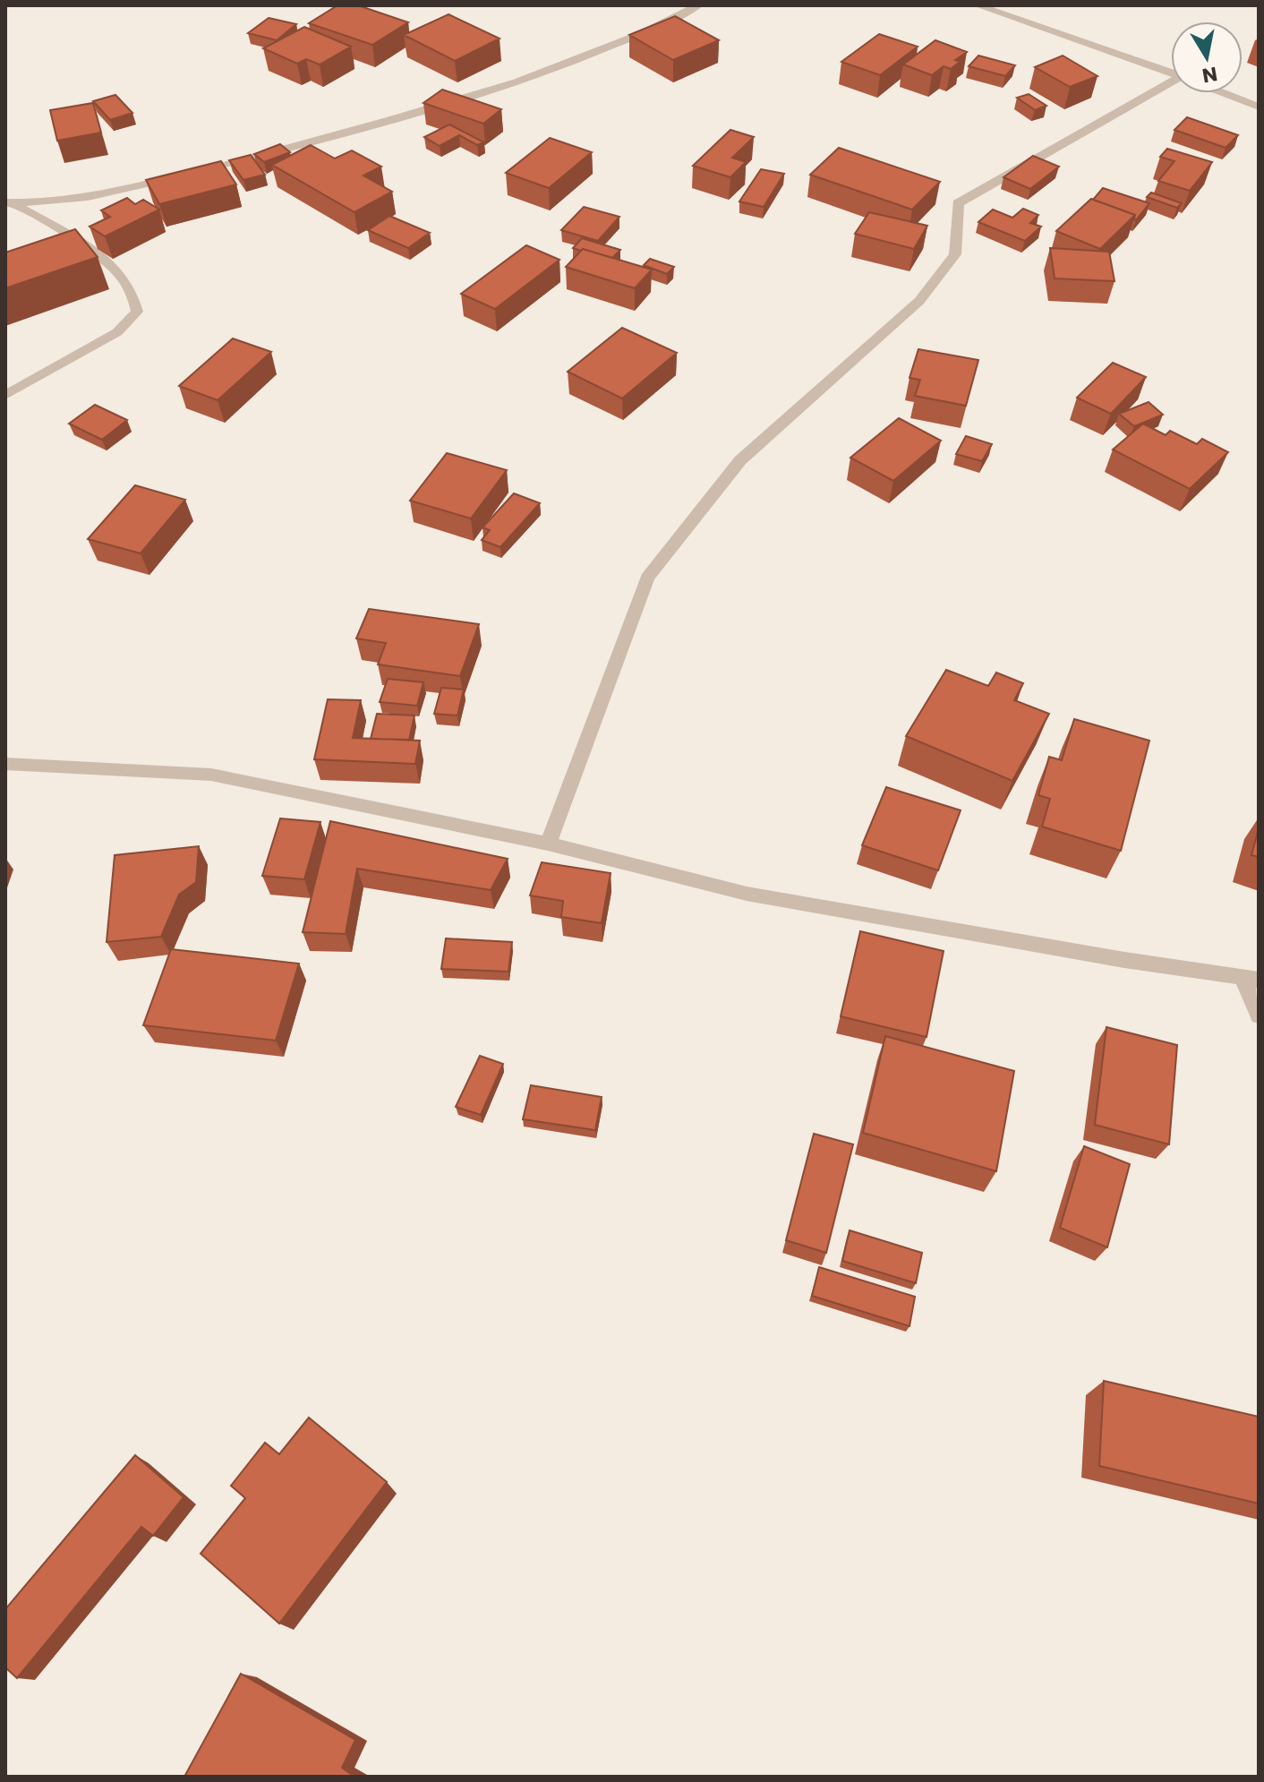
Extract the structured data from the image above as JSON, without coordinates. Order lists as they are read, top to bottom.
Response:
{
  "north": "bottom"
}
